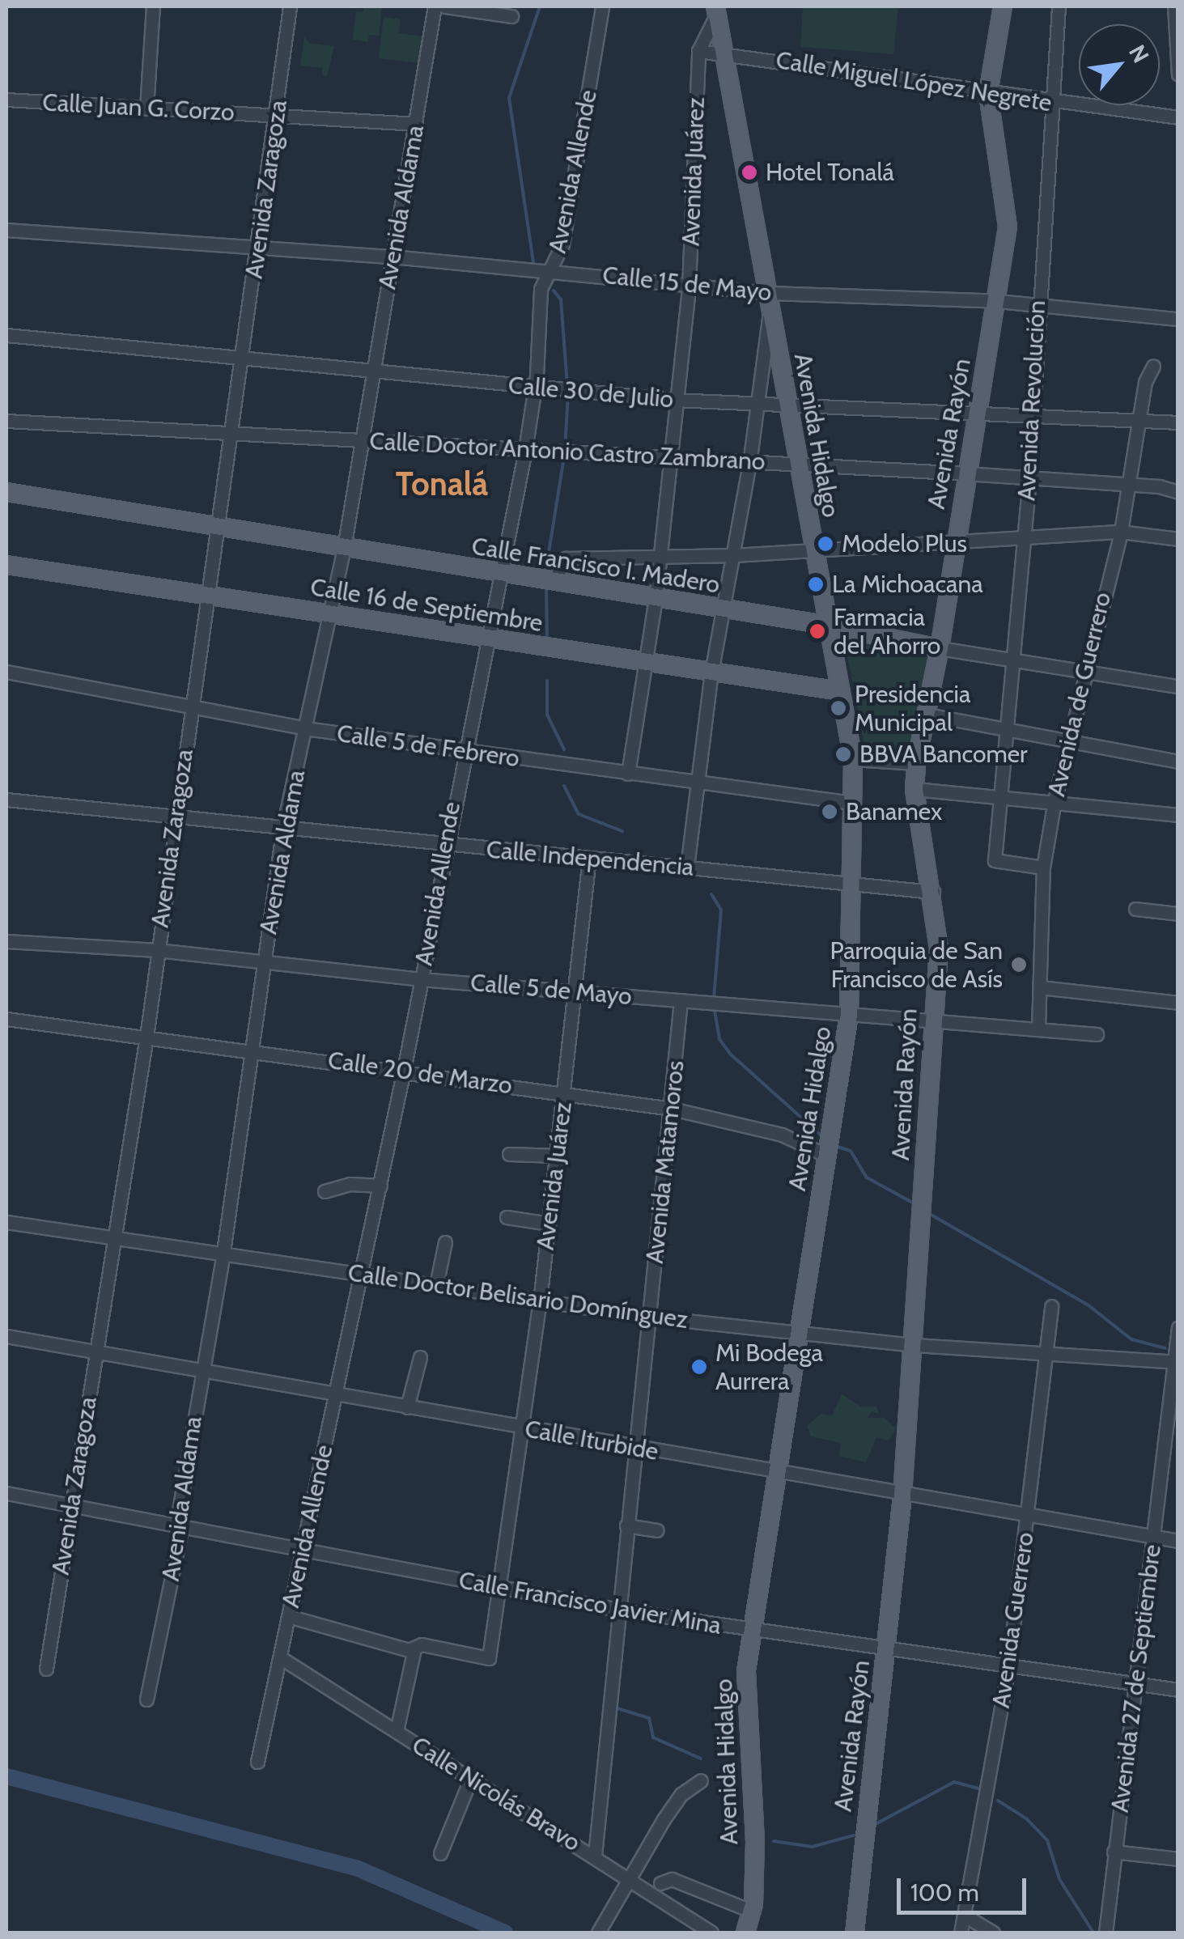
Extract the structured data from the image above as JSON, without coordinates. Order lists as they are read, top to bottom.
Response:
{
  "streets": {
    "main road": [
      "Avenida Rayón",
      "Avenida Hidalgo",
      "Calle Francisco I. Madero",
      "Calle 16 de Septiembre"
    ],
    "street": [
      "Calle Miguel López Negrete",
      "Calle Juan G. Corzo",
      "Avenida Allende",
      "Avenida Juárez",
      "Avenida Zaragoza",
      "Avenida Aldama",
      "Calle 15 de Mayo",
      "Calle 30 de Julio",
      "Avenida Revolución",
      "Calle Doctor Antonio Castro Zambrano",
      "Avenida de Guerrero",
      "Calle 5 de Febrero",
      "Calle Independencia",
      "Calle 5 de Mayo",
      "Calle 20 de Marzo",
      "Avenida Matamoros",
      "Calle Doctor Belisario Domínguez",
      "Calle Iturbide",
      "Calle Francisco Javier Mina",
      "Avenida Guerrero",
      "Avenida 27 de Septiembre",
      "Calle Nicolás Bravo"
    ]
  },
  "crossings": [
    ["Calle Miguel López Negrete", "Avenida Juárez"],
    ["Calle Miguel López Negrete", "Avenida Revolución"],
    ["Calle Miguel López Negrete", "Avenida Rayón"],
    ["Calle Miguel López Negrete", "Avenida Hidalgo"],
    ["Calle Juan G. Corzo", "Avenida Zaragoza"],
    ["Calle Juan G. Corzo", "Avenida Aldama"],
    ["Avenida Allende", "Calle 15 de Mayo"],
    ["Avenida Allende", "Calle 30 de Julio"],
    ["Avenida Allende", "Calle Doctor Antonio Castro Zambrano"],
    ["Avenida Allende", "Calle Francisco I. Madero"],
    ["Avenida Allende", "Calle 16 de Septiembre"],
    ["Avenida Allende", "Calle 5 de Febrero"],
    ["Avenida Allende", "Calle Independencia"],
    ["Avenida Allende", "Calle 5 de Mayo"],
    ["Avenida Allende", "Calle 20 de Marzo"],
    ["Avenida Allende", "Calle Doctor Belisario Domínguez"],
    ["Avenida Allende", "Calle Iturbide"],
    ["Avenida Allende", "Calle Francisco Javier Mina"],
    ["Avenida Allende", "Calle Nicolás Bravo"],
    ["Avenida Juárez", "Calle 15 de Mayo"],
    ["Avenida Juárez", "Calle 30 de Julio"],
    ["Avenida Juárez", "Calle Doctor Antonio Castro Zambrano"],
    ["Avenida Juárez", "Calle Francisco I. Madero"],
    ["Avenida Juárez", "Calle 16 de Septiembre"],
    ["Avenida Juárez", "Calle 5 de Febrero"],
    ["Avenida Juárez", "Calle Independencia"],
    ["Avenida Juárez", "Calle 5 de Mayo"],
    ["Avenida Juárez", "Calle 20 de Marzo"],
    ["Avenida Juárez", "Calle Doctor Belisario Domínguez"],
    ["Avenida Juárez", "Calle Iturbide"],
    ["Avenida Juárez", "Calle Francisco Javier Mina"],
    ["Avenida Zaragoza", "Calle 15 de Mayo"],
    ["Avenida Zaragoza", "Calle 30 de Julio"],
    ["Avenida Zaragoza", "Calle Doctor Antonio Castro Zambrano"],
    ["Avenida Zaragoza", "Calle Francisco I. Madero"],
    ["Avenida Zaragoza", "Calle 16 de Septiembre"],
    ["Avenida Zaragoza", "Calle 5 de Febrero"],
    ["Avenida Zaragoza", "Calle Independencia"],
    ["Avenida Zaragoza", "Calle 5 de Mayo"],
    ["Avenida Zaragoza", "Calle 20 de Marzo"],
    ["Avenida Zaragoza", "Calle Doctor Belisario Domínguez"],
    ["Avenida Zaragoza", "Calle Iturbide"],
    ["Avenida Zaragoza", "Calle Francisco Javier Mina"],
    ["Avenida Aldama", "Calle 15 de Mayo"],
    ["Avenida Aldama", "Calle 30 de Julio"],
    ["Avenida Aldama", "Calle Doctor Antonio Castro Zambrano"],
    ["Avenida Aldama", "Calle Francisco I. Madero"],
    ["Avenida Aldama", "Calle 16 de Septiembre"],
    ["Avenida Aldama", "Calle 5 de Febrero"],
    ["Avenida Aldama", "Calle Independencia"],
    ["Avenida Aldama", "Calle 5 de Mayo"],
    ["Avenida Aldama", "Calle 20 de Marzo"],
    ["Avenida Aldama", "Calle Doctor Belisario Domínguez"],
    ["Avenida Aldama", "Calle Iturbide"],
    ["Avenida Aldama", "Calle Francisco Javier Mina"],
    ["Calle 15 de Mayo", "Avenida Revolución"],
    ["Calle 15 de Mayo", "Avenida Rayón"],
    ["Calle 15 de Mayo", "Avenida Hidalgo"],
    ["Calle 30 de Julio", "Avenida Revolución"],
    ["Calle 30 de Julio", "Avenida Rayón"],
    ["Calle 30 de Julio", "Avenida Hidalgo"],
    ["Calle 30 de Julio", "Avenida de Guerrero"],
    ["Avenida Revolución", "Calle Doctor Antonio Castro Zambrano"],
    ["Avenida Revolución", "Calle Francisco I. Madero"],
    ["Avenida Revolución", "Avenida de Guerrero"],
    ["Avenida Rayón", "Calle Doctor Antonio Castro Zambrano"],
    ["Avenida Rayón", "Calle Francisco I. Madero"],
    ["Avenida Rayón", "Calle Independencia"],
    ["Avenida Rayón", "Calle 5 de Mayo"],
    ["Avenida Rayón", "Calle Doctor Belisario Domínguez"],
    ["Avenida Rayón", "Calle Iturbide"],
    ["Avenida Rayón", "Calle Francisco Javier Mina"],
    ["Avenida Hidalgo", "Calle Doctor Antonio Castro Zambrano"],
    ["Avenida Hidalgo", "Calle Francisco I. Madero"],
    ["Avenida Hidalgo", "Calle 16 de Septiembre"],
    ["Avenida Hidalgo", "Calle 5 de Febrero"],
    ["Avenida Hidalgo", "Calle Independencia"],
    ["Avenida Hidalgo", "Calle 5 de Mayo"],
    ["Avenida Hidalgo", "Calle 20 de Marzo"],
    ["Avenida Hidalgo", "Calle Doctor Belisario Domínguez"],
    ["Avenida Hidalgo", "Calle Iturbide"],
    ["Avenida Hidalgo", "Calle Francisco Javier Mina"],
    ["Calle Doctor Antonio Castro Zambrano", "Avenida de Guerrero"],
    ["Calle Francisco I. Madero", "Avenida de Guerrero"],
    ["Avenida de Guerrero", "Calle 5 de Mayo"],
    ["Calle 5 de Mayo", "Avenida Matamoros"],
    ["Calle 20 de Marzo", "Avenida Matamoros"],
    ["Avenida Matamoros", "Calle Doctor Belisario Domínguez"],
    ["Avenida Matamoros", "Calle Iturbide"],
    ["Avenida Matamoros", "Calle Francisco Javier Mina"],
    ["Avenida Matamoros", "Calle Nicolás Bravo"],
    ["Calle Doctor Belisario Domínguez", "Avenida Guerrero"],
    ["Calle Doctor Belisario Domínguez", "Avenida 27 de Septiembre"],
    ["Calle Iturbide", "Avenida Guerrero"],
    ["Calle Iturbide", "Avenida 27 de Septiembre"],
    ["Calle Francisco Javier Mina", "Avenida Guerrero"],
    ["Calle Francisco Javier Mina", "Avenida 27 de Septiembre"]
  ],
  "districts": ["Tonalá"],
  "places": [
    "Hotel Tonalá",
    "Modelo Plus",
    "La Michoacana",
    "Farmacia del Ahorro",
    "Presidencia Municipal",
    "BBVA Bancomer",
    "Banamex",
    "Parroquia de San Francisco de Asís",
    "Mi Bodega Aurrera"
  ],
  "scale_bar": "100 m",
  "north": "top right"
}
